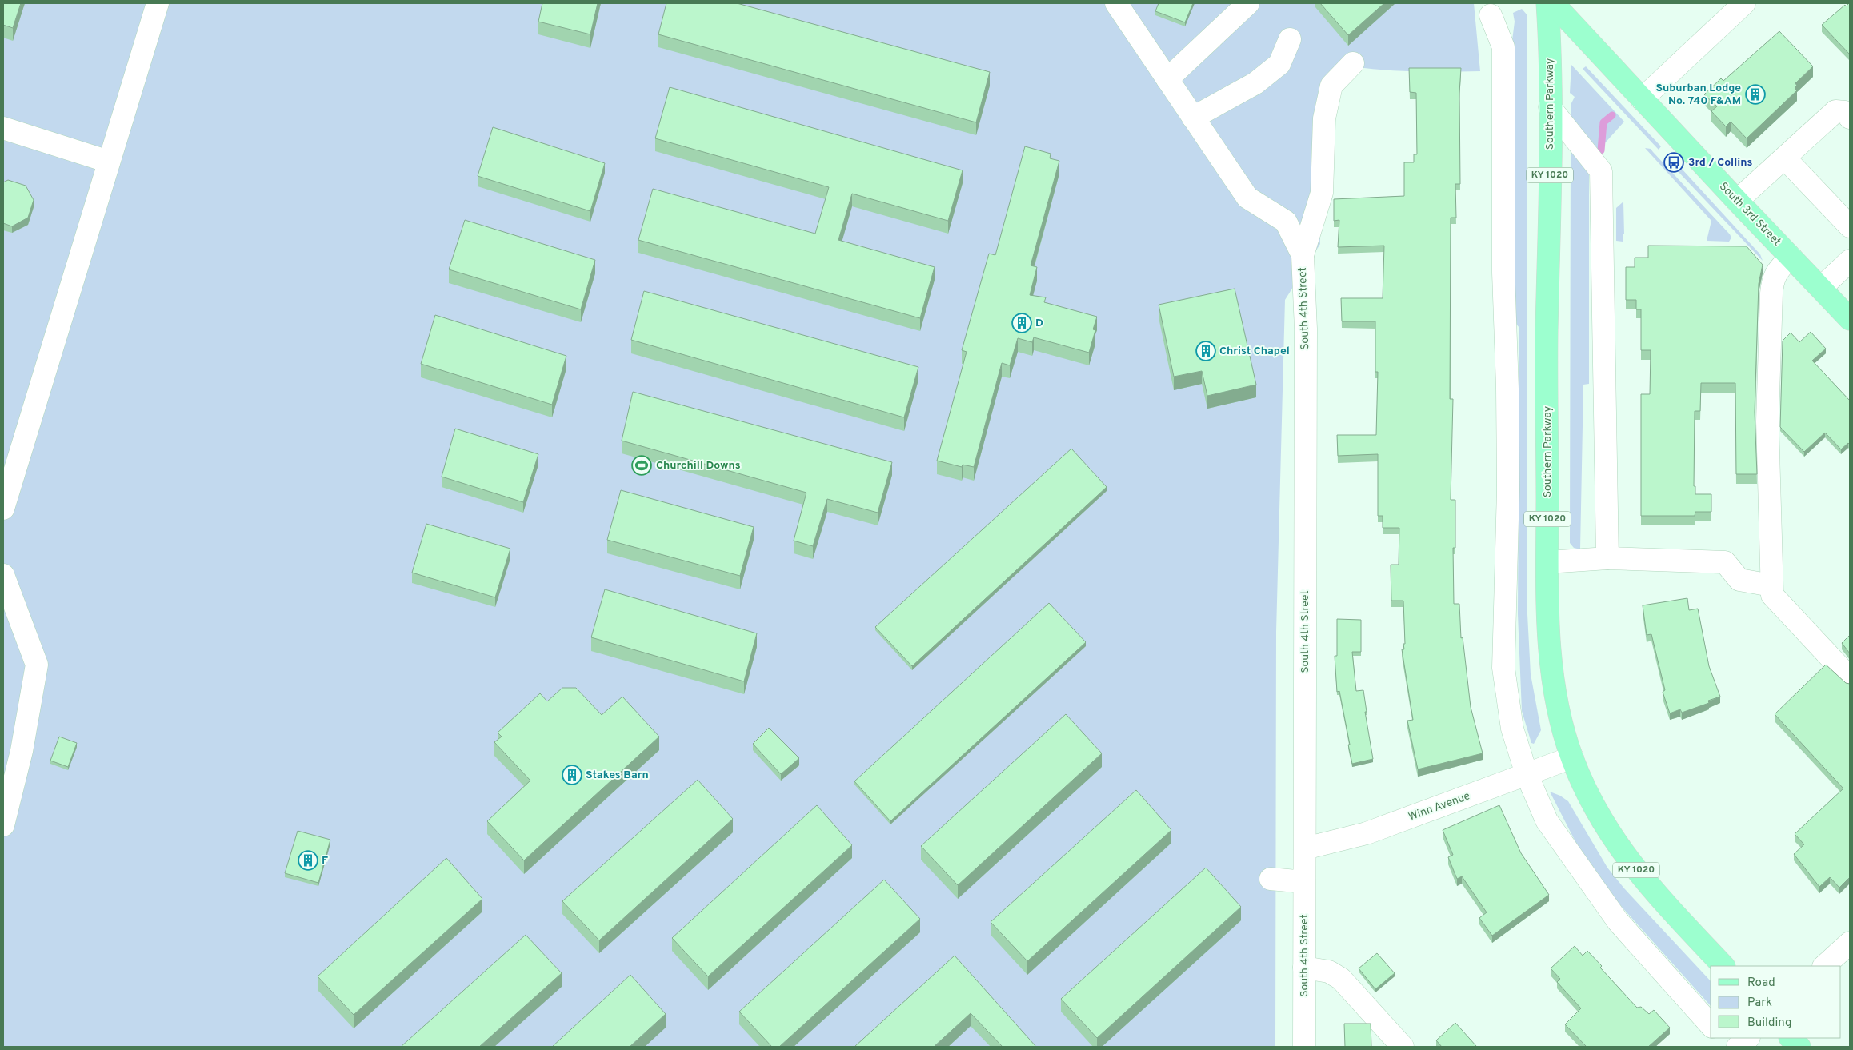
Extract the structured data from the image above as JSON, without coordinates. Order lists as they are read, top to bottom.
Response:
{
  "streets": {
    "main road": ["Southern Parkway", "KY 1020", "South 3rd Street"],
    "street": ["South 4th Street", "Winn Avenue"]
  },
  "crossings": [
    ["Southern Parkway", "Winn Avenue"],
    ["South 4th Street", "Winn Avenue"]
  ],
  "places": {
    "building": [
      "Suburban Lodge No. 740 F&AM",
      "D",
      "Christ Chapel",
      "Stakes Barn",
      "F"
    ],
    "bus stop": ["3rd / Collins"],
    "sports": ["Churchill Downs"]
  },
  "legend": ["Road", "Park", "Building"]
}
